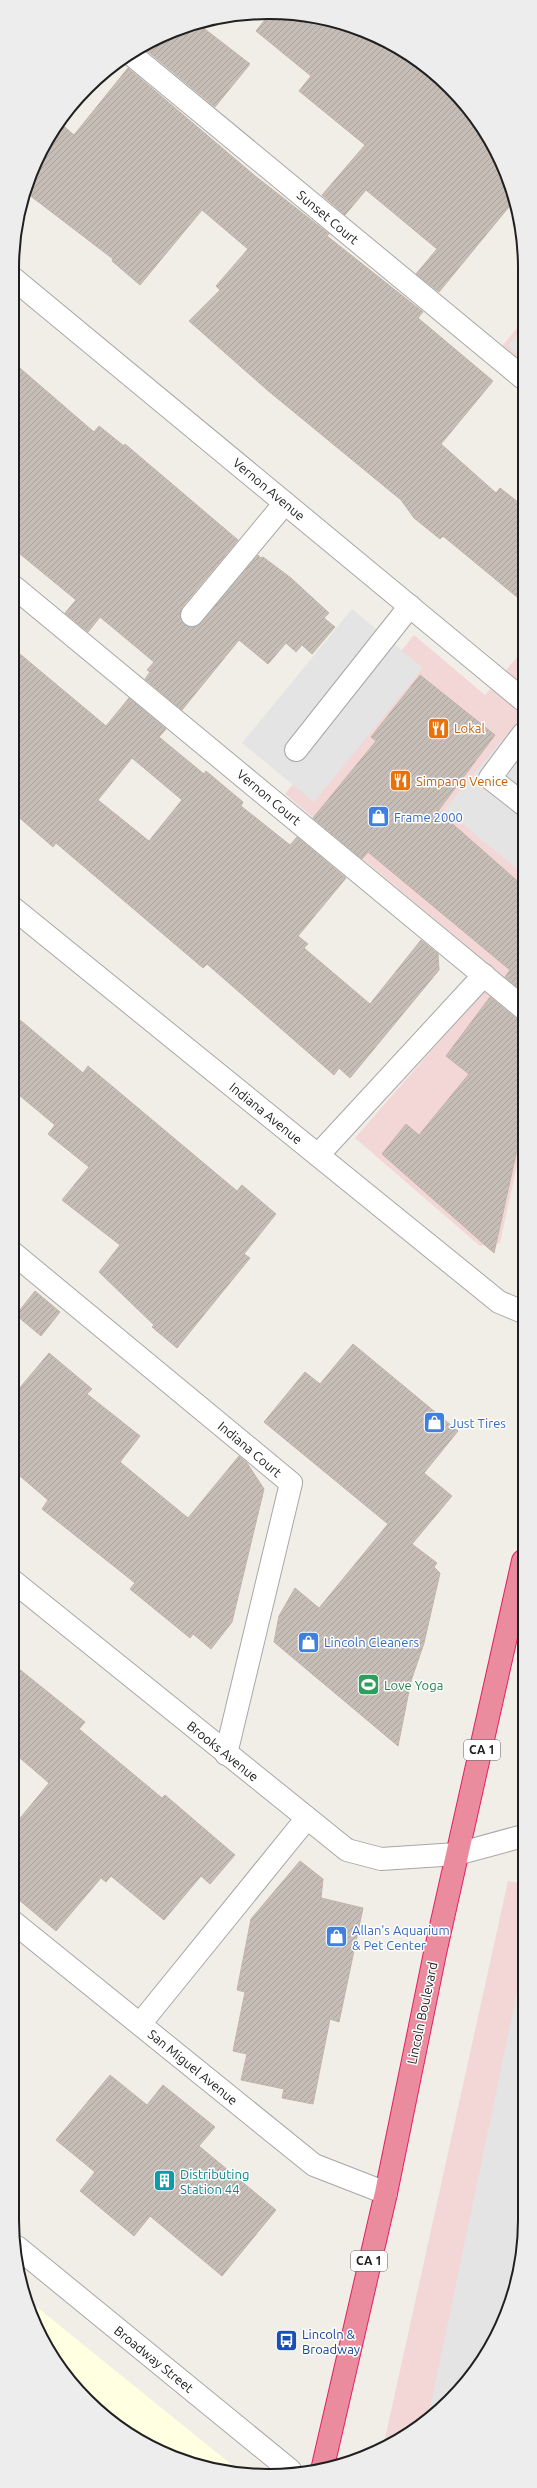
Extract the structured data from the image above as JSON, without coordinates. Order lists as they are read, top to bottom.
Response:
{
  "streets": {
    "highway": ["CA 1", "Lincoln Boulevard"],
    "street": [
      "Sunset Court",
      "Vernon Avenue",
      "Vernon Court",
      "Indiana Avenue",
      "Indiana Court",
      "Brooks Avenue",
      "San Miguel Avenue",
      "Broadway Street"
    ]
  },
  "crossings": [
    ["Indiana Court", "Brooks Avenue"],
    ["Brooks Avenue", "Lincoln Boulevard"],
    ["Lincoln Boulevard", "San Miguel Avenue"]
  ],
  "places": {
    "restaurant": ["Lokal", "Simpang Venice"],
    "shop": [
      "Frame 2000",
      "Just Tires",
      "Lincoln Cleaners",
      "Allan's Aquarium & Pet Center"
    ],
    "sports": ["Love Yoga"],
    "building": ["Distributing Station 44"],
    "bus stop": ["Lincoln & Broadway"]
  }
}
